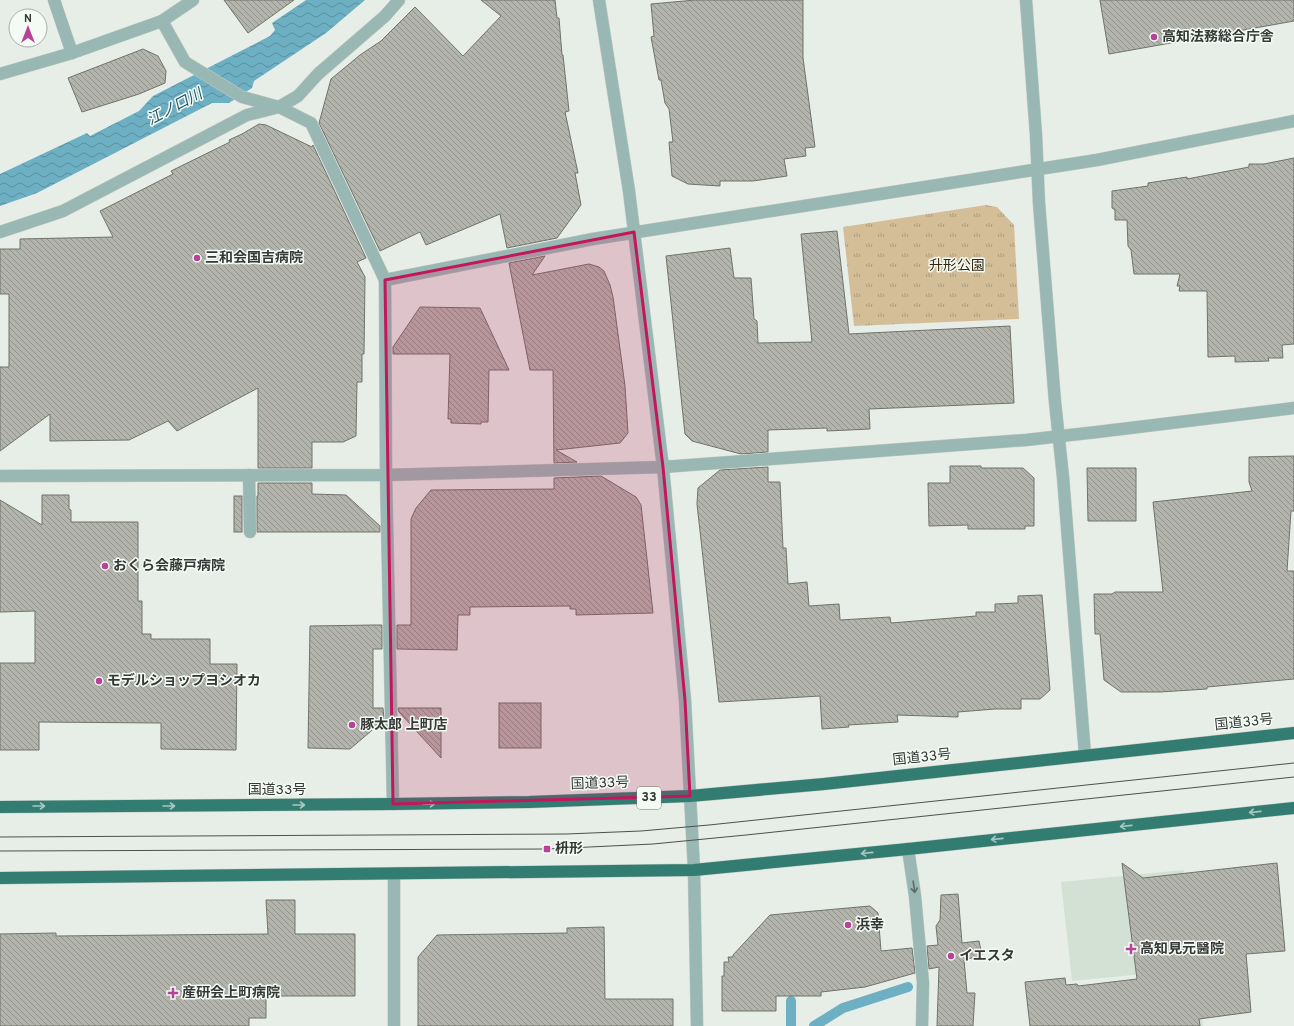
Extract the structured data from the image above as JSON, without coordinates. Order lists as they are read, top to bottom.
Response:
{
  "streets": {
    "highway": ["国道33号", "33"]
  },
  "water": ["江ノ口川"],
  "parks": ["升形公園"],
  "places": {
    "other": [
      "高知法務総合庁舎",
      "三和会国吉病院",
      "おくら会藤戸病院",
      "モデルショップヨシオカ",
      "豚太郎 上町店",
      "浜幸",
      "イエスタ"
    ],
    "transit": ["枡形"],
    "health": ["高知見元醫院", "産研会上町病院"]
  },
  "north": "top"
}
